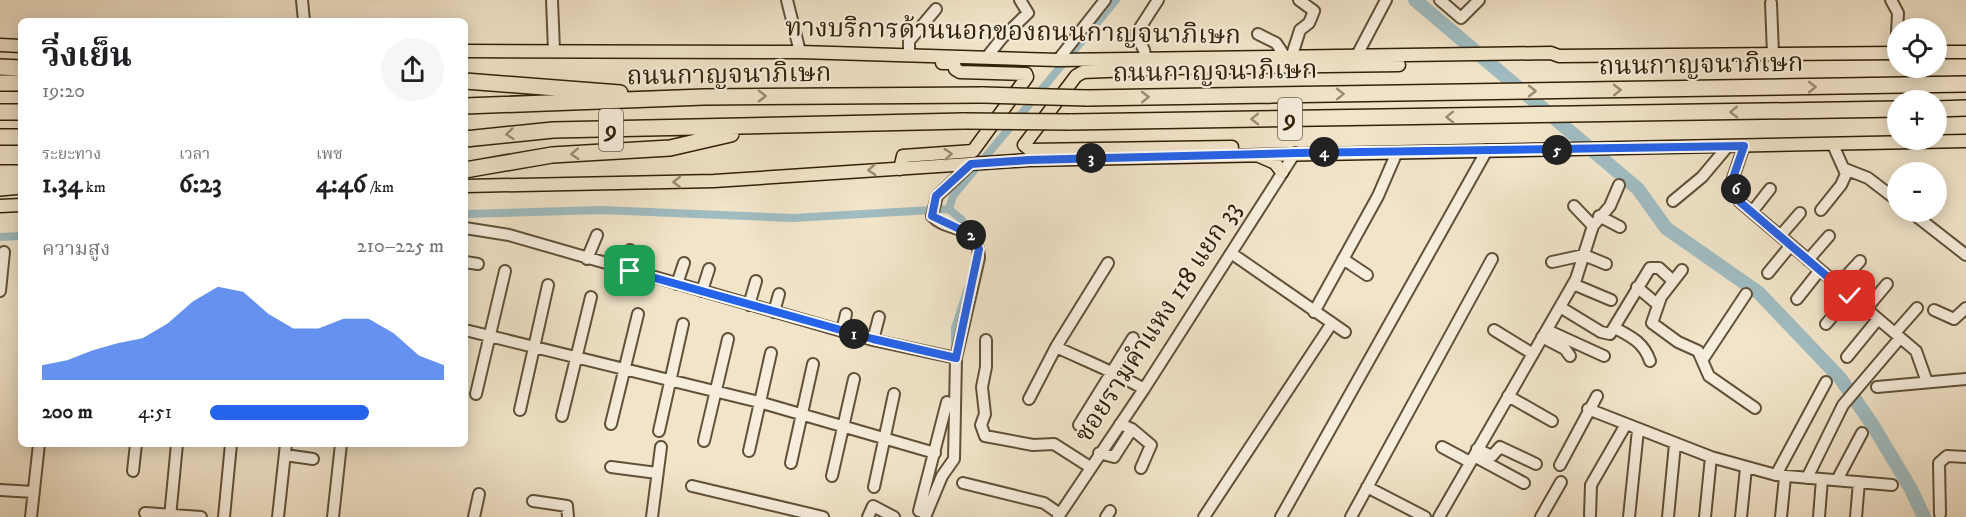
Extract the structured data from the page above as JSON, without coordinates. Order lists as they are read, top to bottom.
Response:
{
  "streets": {
    "highway": ["ถนนกาญจนาภิเษก", "9"],
    "main road": ["ทางบริการด้านนอกของถนนกาญจนาภิเษก"],
    "street": ["ซอยรามคำแหง 118 แยก 33"]
  },
  "page": {
    "map_buttons": ["+", "−"],
    "heading": ["วิ่งเย็น", "19:20"],
    "stats": [
      ["ระยะทาง", "1.34 km"],
      ["เวลา", "6:23"],
      ["เพซ", "4:46 /km"]
    ],
    "pins": [
      "5",
      "4",
      "3",
      "6",
      "2",
      "1"
    ],
    "chart": ["ความสูง", "210–225 m"],
    "list": [
      {
        "name": "200 m",
        "note": "4:51"
      }
    ]
  }
}
